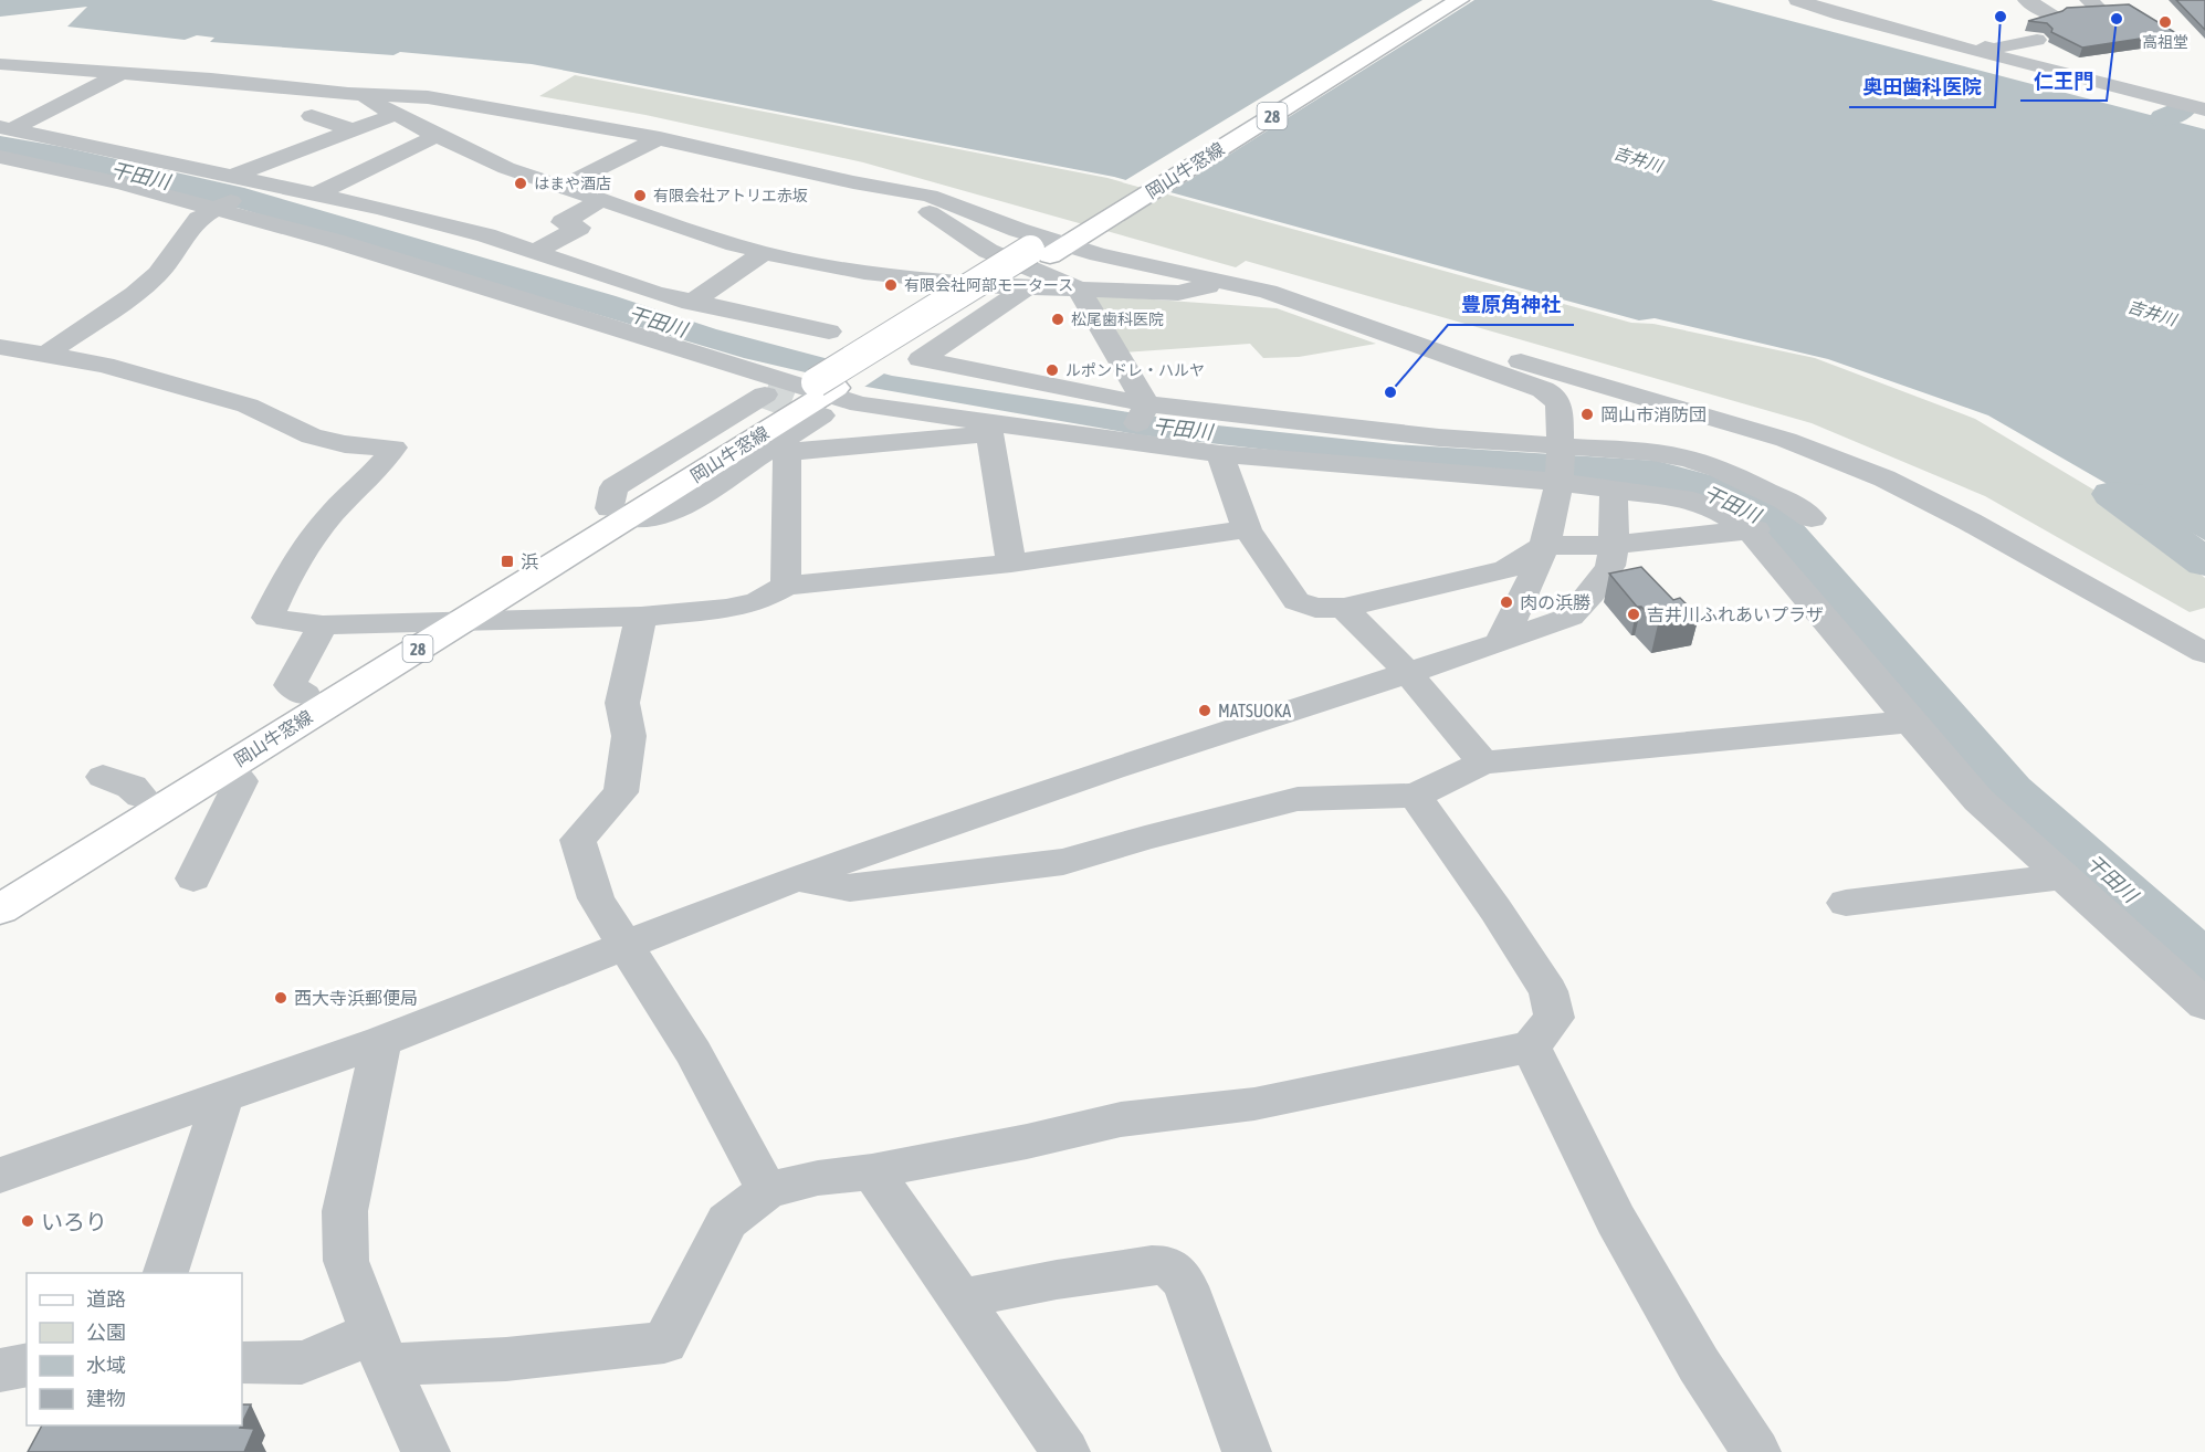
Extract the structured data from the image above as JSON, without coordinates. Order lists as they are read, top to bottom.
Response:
{
  "streets": {
    "main road": ["28", "岡山牛窓線"]
  },
  "water": ["吉井川", "干田川"],
  "places": {
    "other": [
      "奥田歯科医院",
      "仁王門",
      "高祖堂",
      "はまや酒店",
      "有限会社アトリエ赤坂",
      "有限会社阿部モータース",
      "松尾歯科医院",
      "ルポンドレ・ハルヤ",
      "豊原角神社",
      "岡山市消防団",
      "肉の浜勝",
      "吉井川ふれあいプラザ",
      "MATSUOKA",
      "西大寺浜郵便局",
      "いろり"
    ],
    "transit": ["浜"]
  },
  "legend": [
    "道路",
    "公園",
    "水域",
    "建物"
  ]
}
